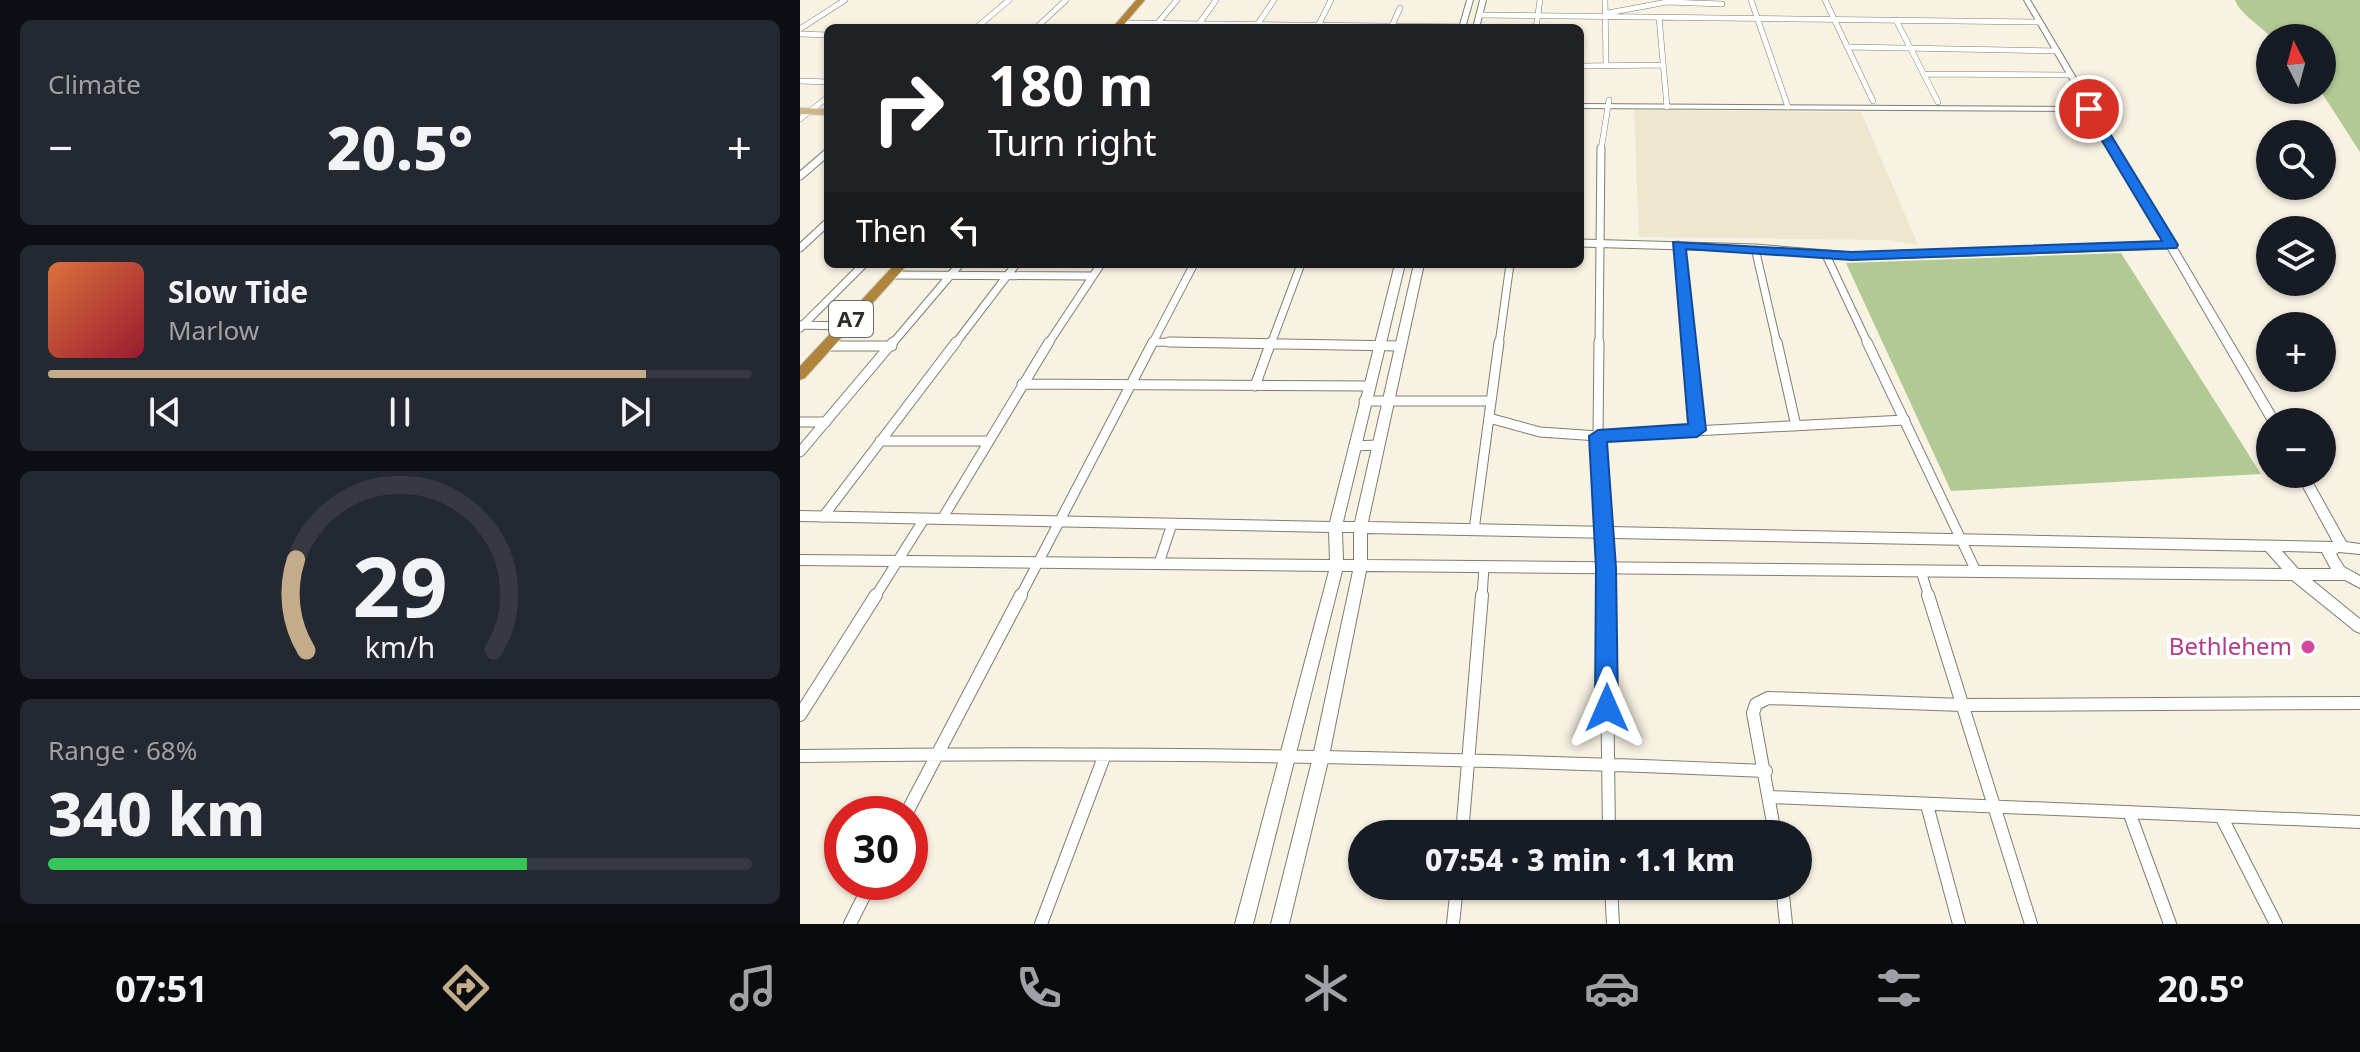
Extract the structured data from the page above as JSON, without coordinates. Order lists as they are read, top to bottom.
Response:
{
  "streets": {
    "highway": ["A7"]
  },
  "places": ["Bethlehem"],
  "north": "top",
  "page": {
    "tile": [
      "Climate",
      ["Range · 68%", "340 km"]
    ],
    "map_buttons": ["+", "−"],
    "turn": ["180 m", "Turn right"],
    "heat": ["−", "20.5°", "+"],
    "then": "Then",
    "song": ["Slow Tide", "Marlow"],
    "limit": "30",
    "trip": "07:54 · 3 min · 1.1 km",
    "tabs": ["07:51", "20.5°"],
    "gauge": ["29", "km/h"]
  }
}
